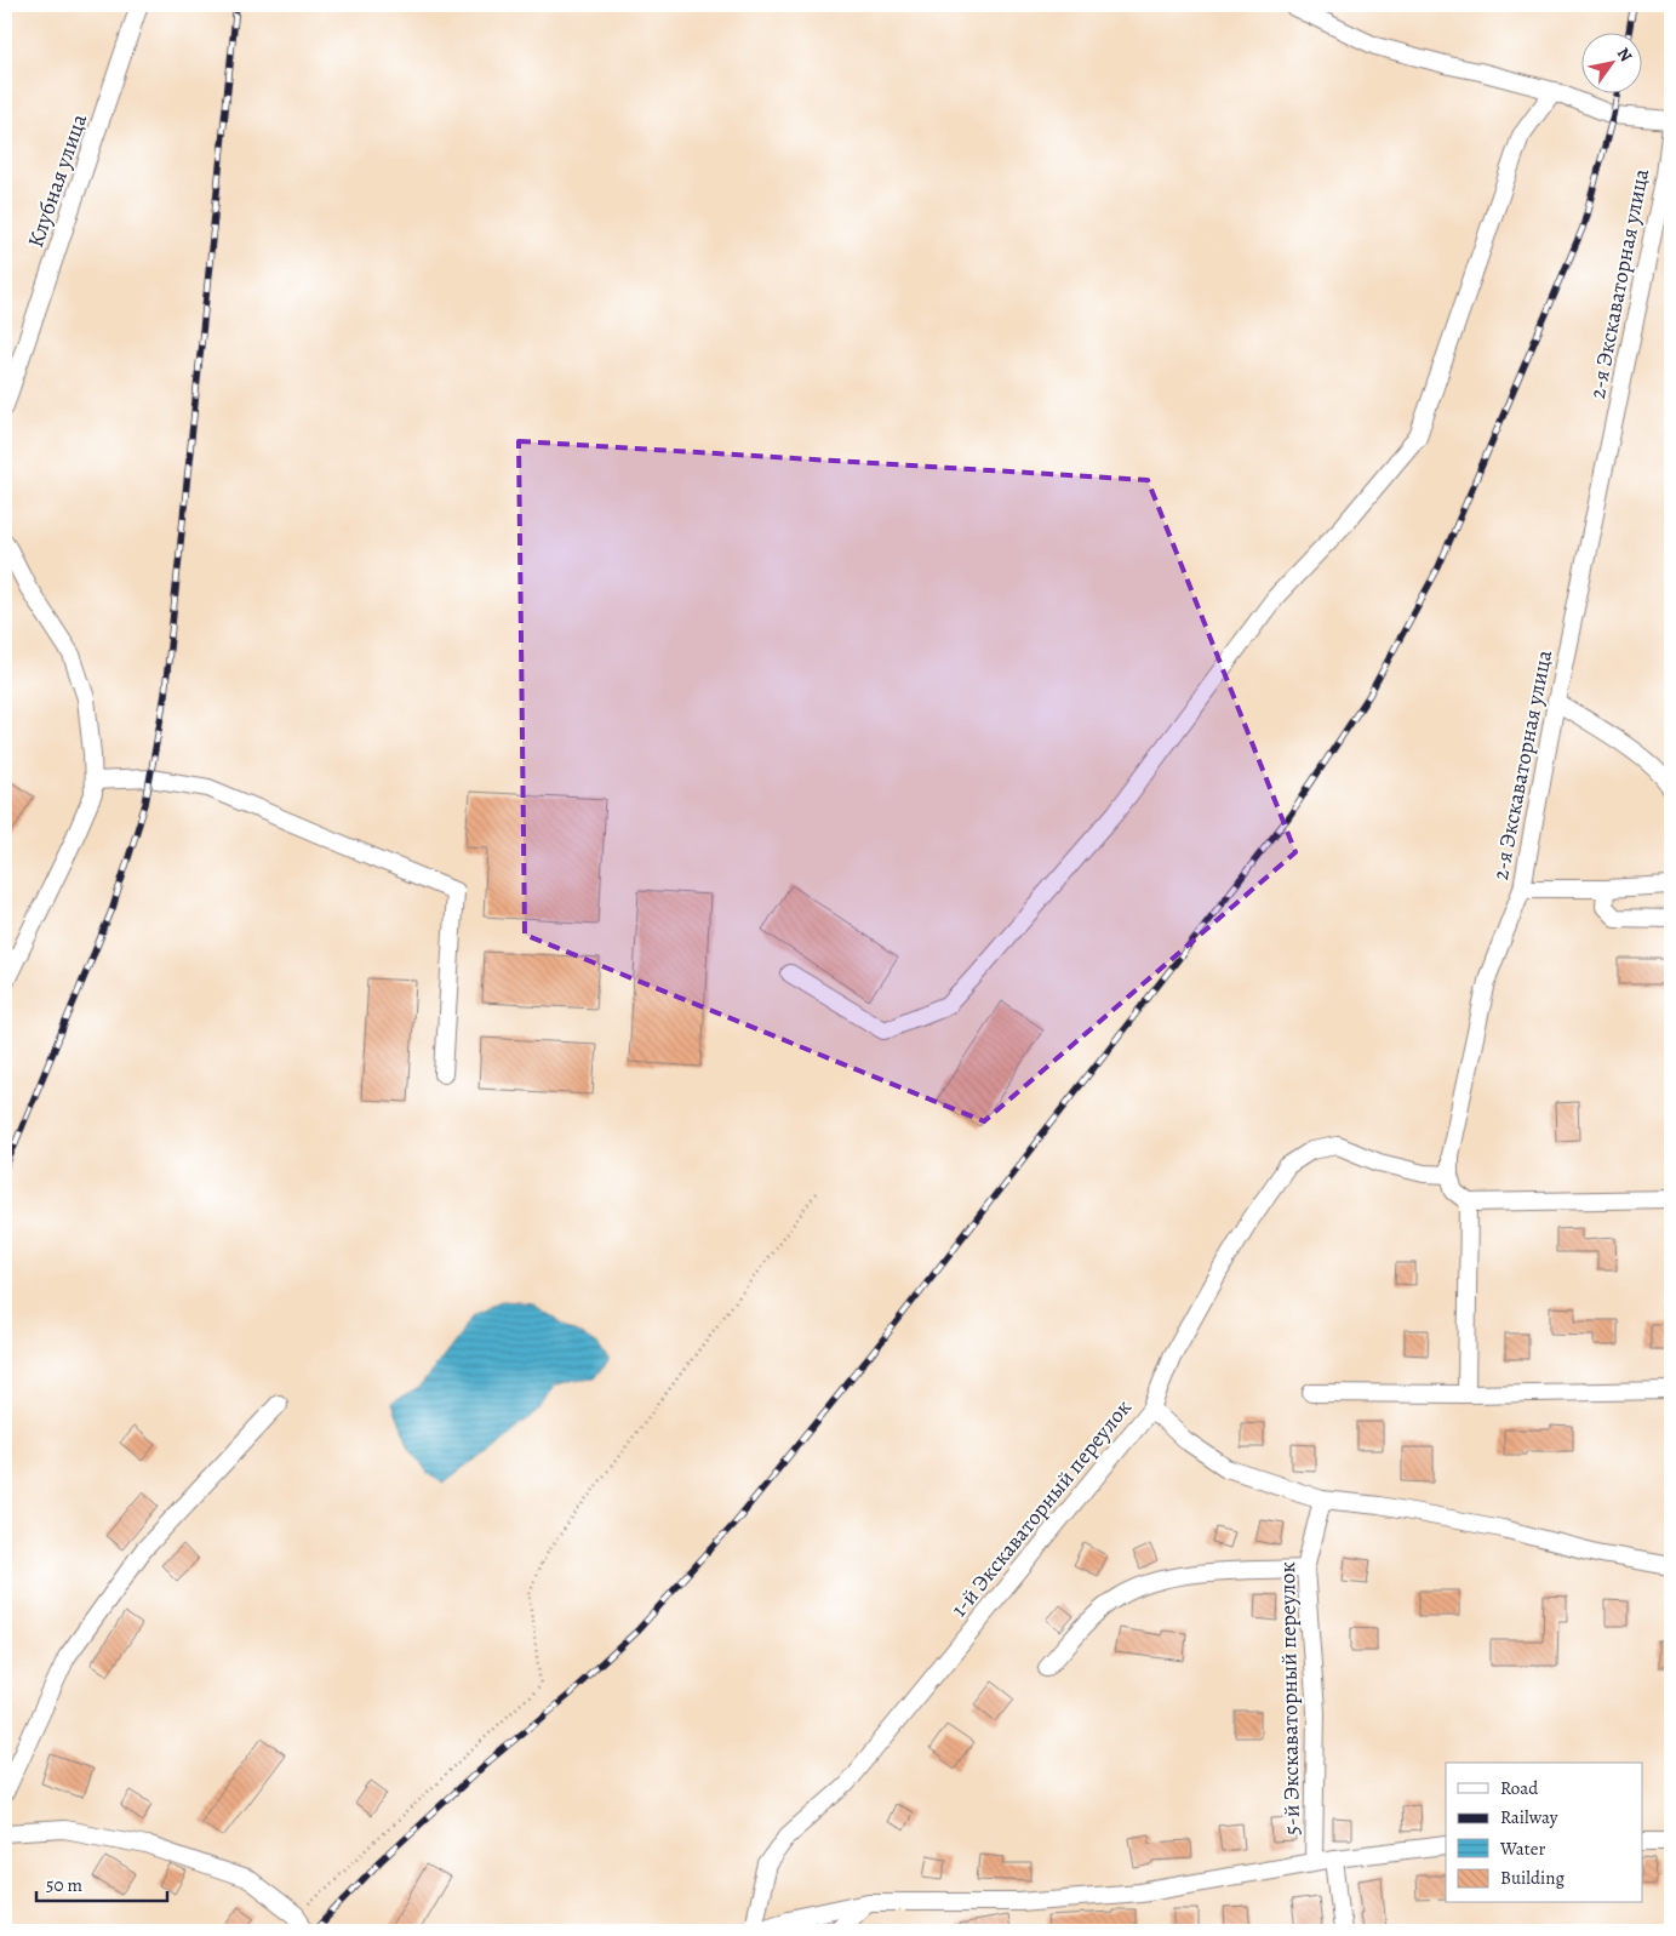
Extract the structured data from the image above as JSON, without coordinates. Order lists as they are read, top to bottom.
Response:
{
  "streets": {
    "street": [
      "Клубная улица",
      "2-я Экскаваторная улица",
      "1-й Экскаваторный переулок",
      "5-й Экскаваторный переулок"
    ]
  },
  "crossings": [
    ["1-й Экскаваторный переулок", "5-й Экскаваторный переулок"]
  ],
  "legend": [
    "Road",
    "Railway",
    "Water",
    "Building"
  ],
  "scale_bar": "50 m",
  "north": "top right"
}
